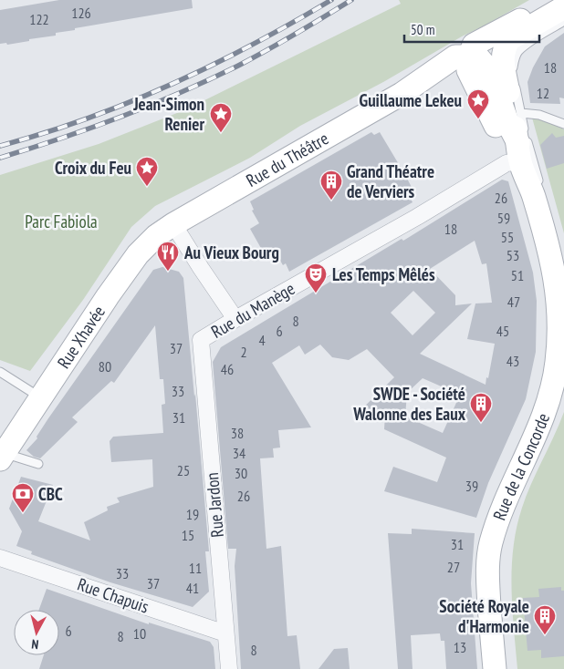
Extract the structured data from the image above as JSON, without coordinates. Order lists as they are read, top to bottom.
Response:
{
  "streets": {
    "street": [
      "Rue du Théâtre",
      "Rue du Manège",
      "Rue Xhavée",
      "Rue de la Concorde",
      "Rue Jardon",
      "Rue Chapuis"
    ]
  },
  "crossings": [
    ["Rue du Théâtre", "Rue Xhavée"],
    ["Rue du Manège", "Rue de la Concorde"],
    ["Rue du Manège", "Rue Jardon"],
    ["Rue Jardon", "Rue Chapuis"]
  ],
  "parks": ["Parc Fabiola"],
  "places": {
    "place": ["Guillaume Lekeu", "Jean-Simon Renier", "Croix du Feu"],
    "building": ["Grand Théatre de Verviers", "SWDE - Société Walonne des Eaux", "Société Royale d'Harmonie"],
    "restaurant": ["Au Vieux Bourg"],
    "theatre": ["Les Temps Mêlés"],
    "bank": ["CBC"]
  },
  "house_numbers": [
    "126",
    "122",
    "18",
    "12",
    "26",
    "59",
    "18",
    "55",
    "53",
    "51",
    "47",
    "8",
    "6",
    "45",
    "4",
    "37",
    "2",
    "43",
    "80",
    "46",
    "33",
    "31",
    "38",
    "34",
    "25",
    "30",
    "39",
    "26",
    "19",
    "15",
    "31",
    "27",
    "11",
    "33",
    "37",
    "41",
    "6",
    "10",
    "8",
    "13",
    "8"
  ],
  "scale_bar": "50 m",
  "north": "bottom"
}
